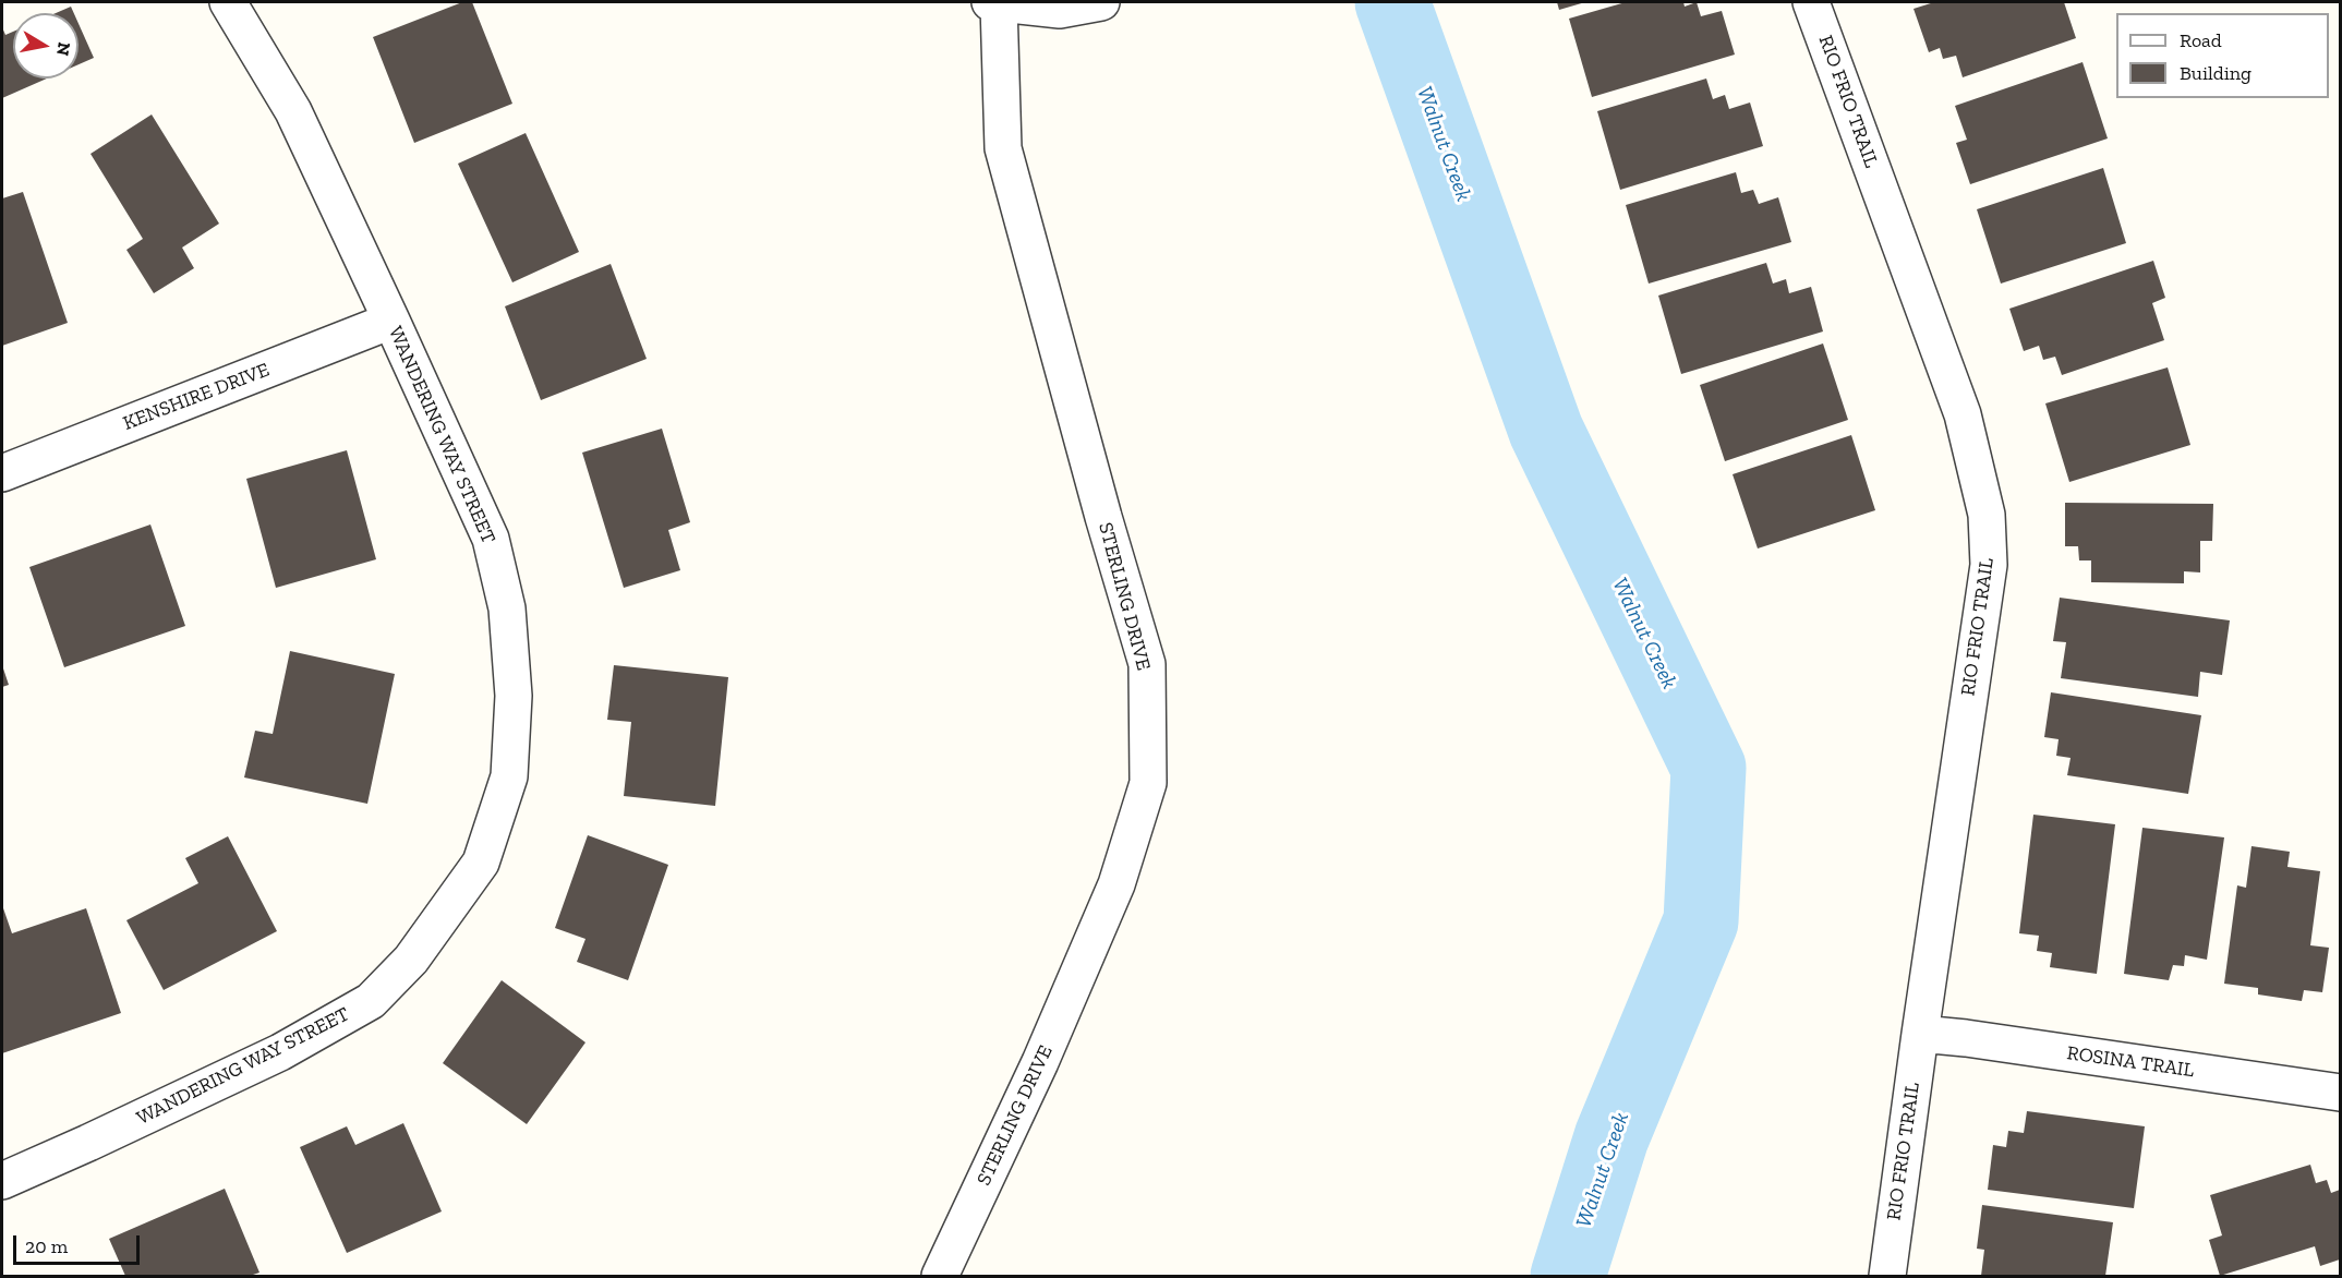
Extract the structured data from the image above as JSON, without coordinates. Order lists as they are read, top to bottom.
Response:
{
  "streets": {
    "street": [
      "RIO FRIO TRAIL",
      "KENSHIRE DRIVE",
      "WANDERING WAY STREET",
      "STERLING DRIVE",
      "ROSINA TRAIL"
    ]
  },
  "crossings": [
    ["RIO FRIO TRAIL", "ROSINA TRAIL"],
    ["KENSHIRE DRIVE", "WANDERING WAY STREET"]
  ],
  "water": ["Walnut Creek"],
  "legend": ["Road", "Building"],
  "scale_bar": "20 m",
  "north": "right"
}
